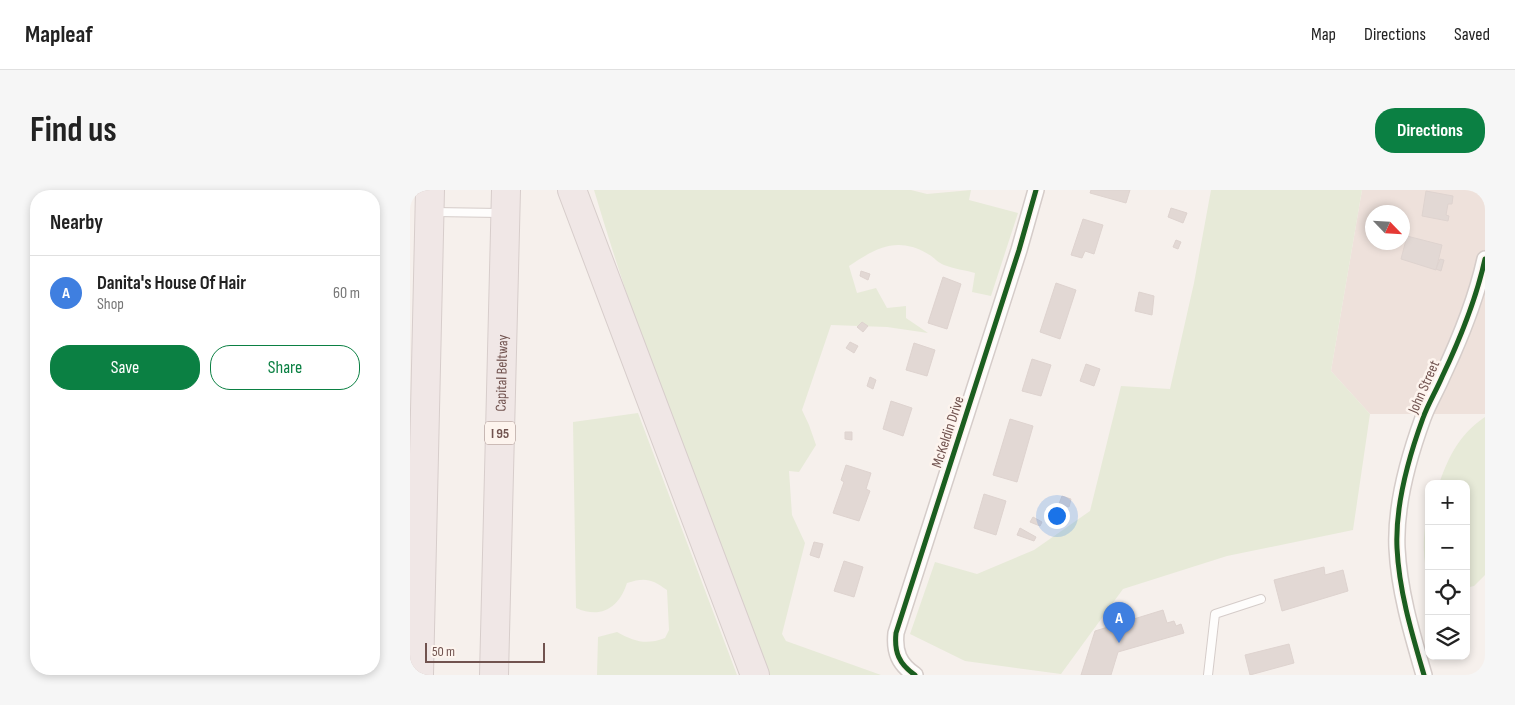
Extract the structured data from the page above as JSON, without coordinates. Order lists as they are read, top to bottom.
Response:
{
  "streets": {
    "highway": ["Capital Beltway", "I 95"],
    "street": ["John Street", "McKeldin Drive"]
  },
  "scale_bar": "50 m",
  "north": "bottom right",
  "page": {
    "header": "Mapleaf",
    "nav": ["Map", "Directions", "Saved"],
    "buttons": [
      "Directions",
      ["Save", "Share"]
    ],
    "title": "Find us",
    "heading": "Nearby",
    "list": [
      {
        "mark": "A",
        "name": "Danita's House Of Hair",
        "note": "Shop",
        "value": "60 m"
      }
    ],
    "map_buttons": ["+", "−"],
    "pins": "A",
    "scale": "50 m"
  }
}
